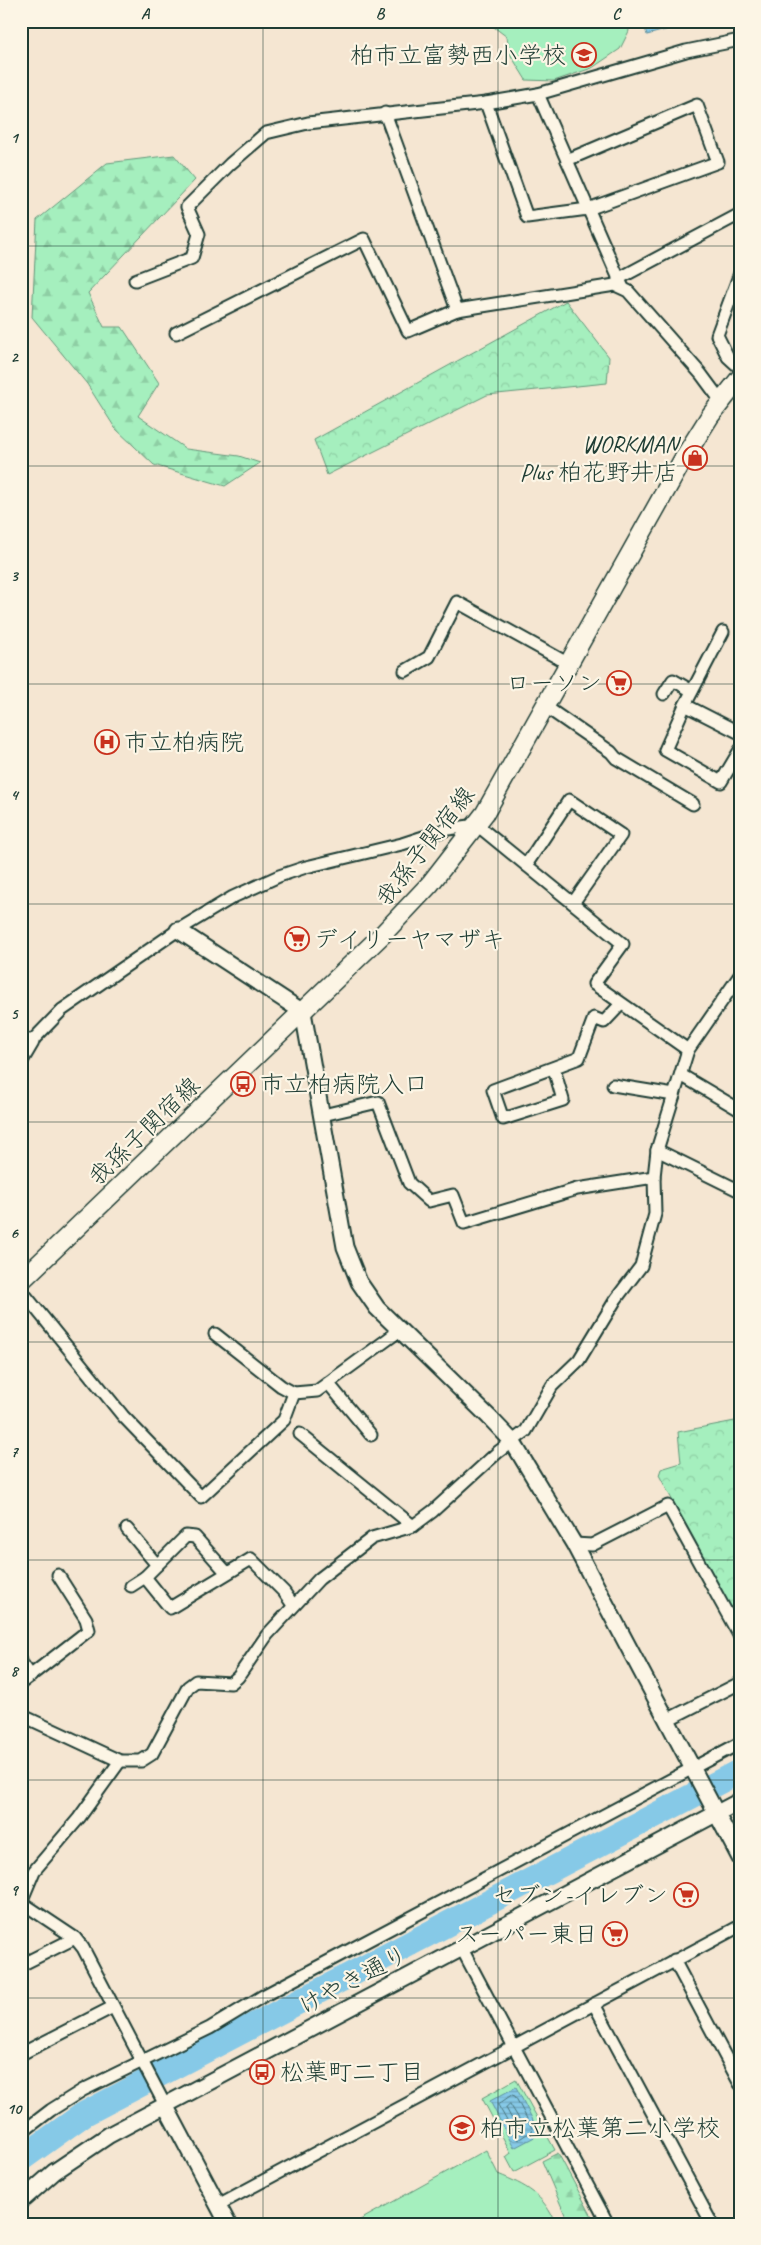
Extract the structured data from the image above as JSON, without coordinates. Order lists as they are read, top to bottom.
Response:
{
  "streets": {
    "main road": ["我孫子関宿線"],
    "street": ["けやき通り"]
  },
  "places": {
    "school or university": ["柏市立富勢西小学校", "柏市立松葉第二小学校"],
    "shop": ["WORKMAN Plus 柏花野井店"],
    "supermarket": [
      "ローソン",
      "デイリーヤマザキ",
      "セブン-イレブン",
      "スーパー東日"
    ],
    "hospital": ["市立柏病院"],
    "bus stop": ["市立柏病院入口", "松葉町二丁目"]
  },
  "grid": {
    "columns": ["A", "B", "C"],
    "rows": [
      "1",
      "2",
      "3",
      "4",
      "5",
      "6",
      "7",
      "8",
      "9",
      "10"
    ]
  }
}
